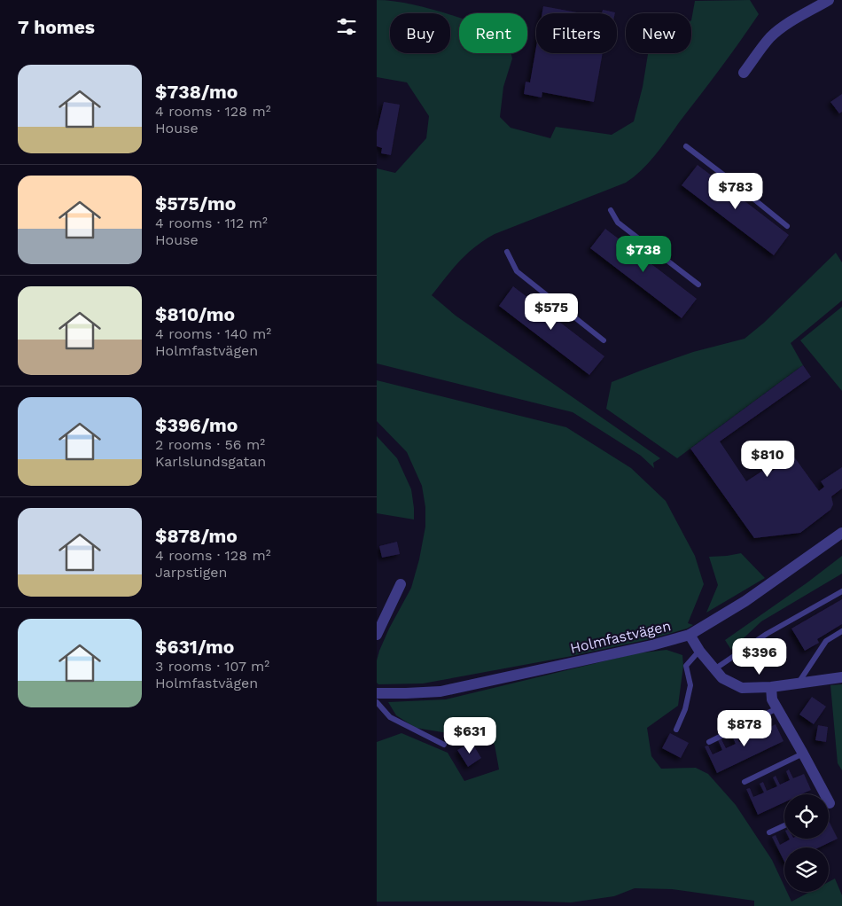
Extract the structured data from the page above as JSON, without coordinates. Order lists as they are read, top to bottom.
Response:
{
  "streets": {
    "street": ["Holmfastvägen"]
  },
  "page": {
    "heading": "7 homes",
    "chip": [
      "Buy",
      "Rent",
      "Filters",
      "New"
    ],
    "list": [
      {
        "name": "$738/mo",
        "note": "4 rooms · 128 m² · House"
      },
      {
        "name": "$575/mo",
        "note": "4 rooms · 112 m² · House"
      },
      {
        "name": "$810/mo",
        "note": "4 rooms · 140 m² · Holmfastvägen"
      },
      {
        "name": "$396/mo",
        "note": "2 rooms · 56 m² · Karlslundsgatan"
      },
      {
        "name": "$878/mo",
        "note": "4 rooms · 128 m² · Jarpstigen"
      },
      {
        "name": "$631/mo",
        "note": "3 rooms · 107 m² · Holmfastvägen"
      }
    ],
    "price": [
      "$783",
      "$738",
      "$575",
      "$810",
      "$396",
      "$878",
      "$631"
    ]
  }
}
